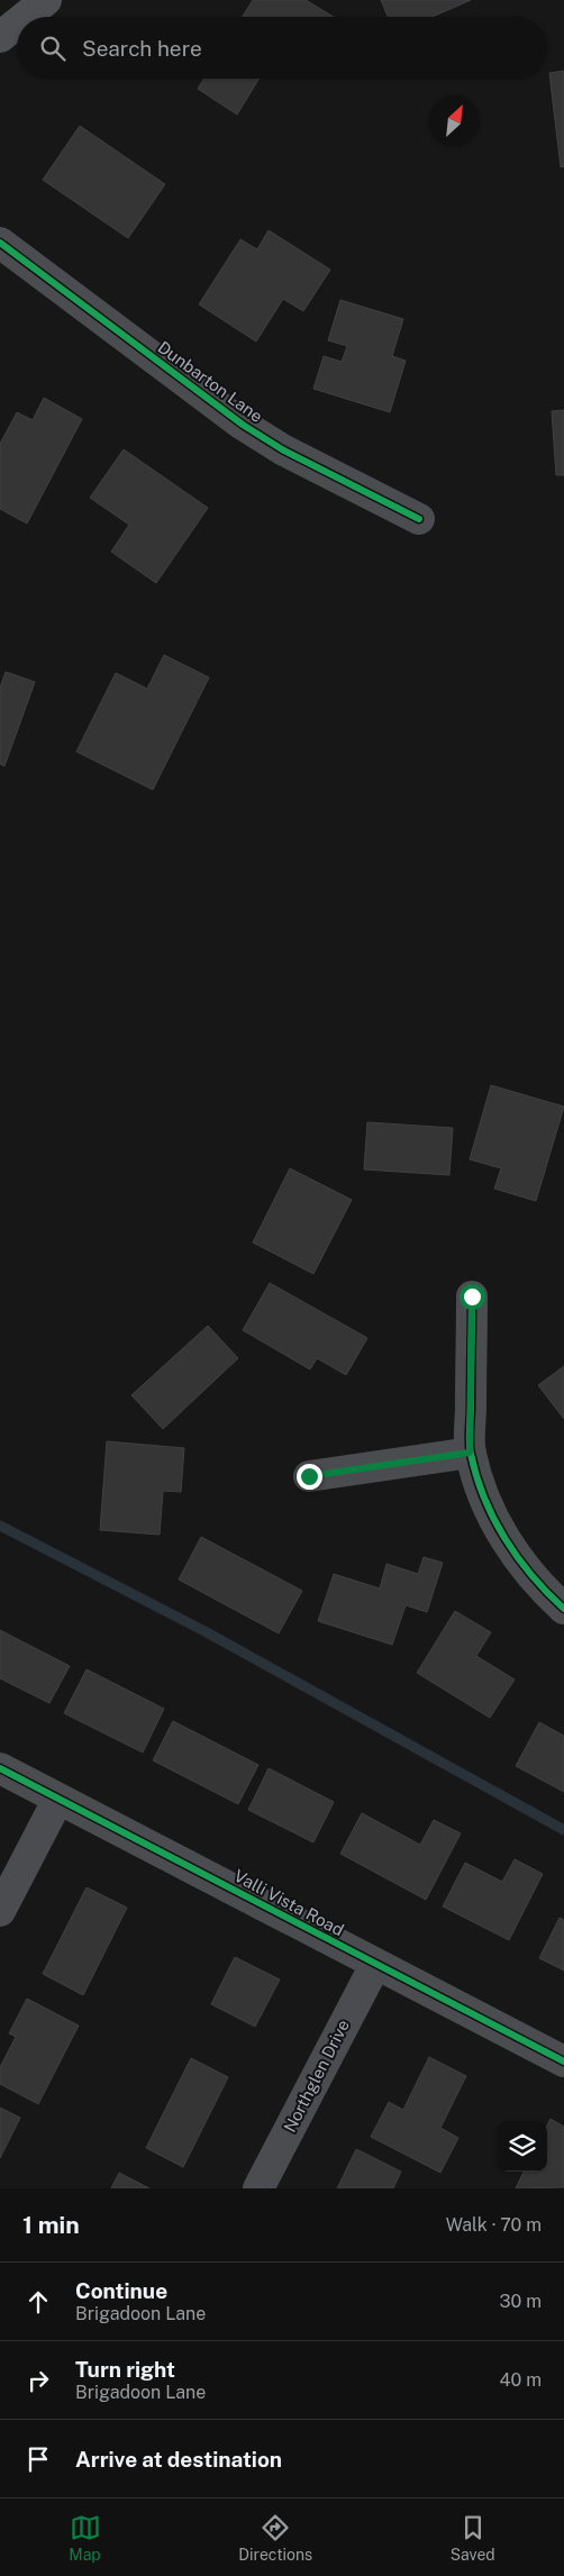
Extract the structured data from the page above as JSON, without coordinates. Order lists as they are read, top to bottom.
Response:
{
  "streets": {
    "street": ["Dunbarton Lane", "Valli Vista Road", "Northglen Drive"]
  },
  "crossings": [
    ["Valli Vista Road", "Northglen Drive"]
  ],
  "north": "top right",
  "page": {
    "search": "Search here",
    "heading": ["1 min", "Walk · 70 m"],
    "list": [
      ["Continue", "Brigadoon Lane", "30 m"],
      ["Turn right", "Brigadoon Lane", "40 m"],
      "Arrive at destination"
    ],
    "nav": ["Map", "Directions", "Saved"]
  }
}
